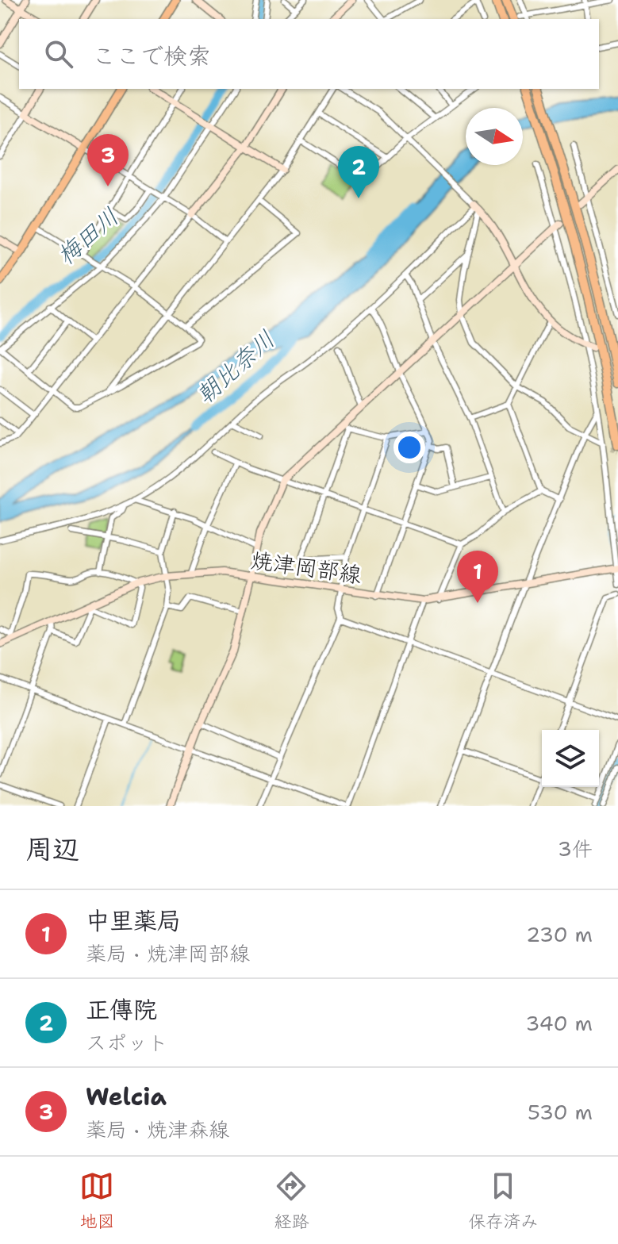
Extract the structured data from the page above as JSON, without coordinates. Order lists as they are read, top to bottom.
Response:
{
  "streets": {
    "street": ["焼津岡部線"]
  },
  "water": ["梅田川", "朝比奈川"],
  "north": "right",
  "page": {
    "search": "ここで検索",
    "pins": ["3", "2", "1"],
    "heading": ["周辺", "3件"],
    "list": [
      {
        "mark": "1",
        "name": "中里薬局",
        "note": "薬局 · 焼津岡部線",
        "value": "230 m"
      },
      {
        "mark": "2",
        "name": "正傳院",
        "note": "スポット",
        "value": "340 m"
      },
      {
        "mark": "3",
        "name": "Welcia",
        "note": "薬局 · 焼津森線",
        "value": "530 m"
      }
    ],
    "nav": ["地図", "経路", "保存済み"]
  }
}
